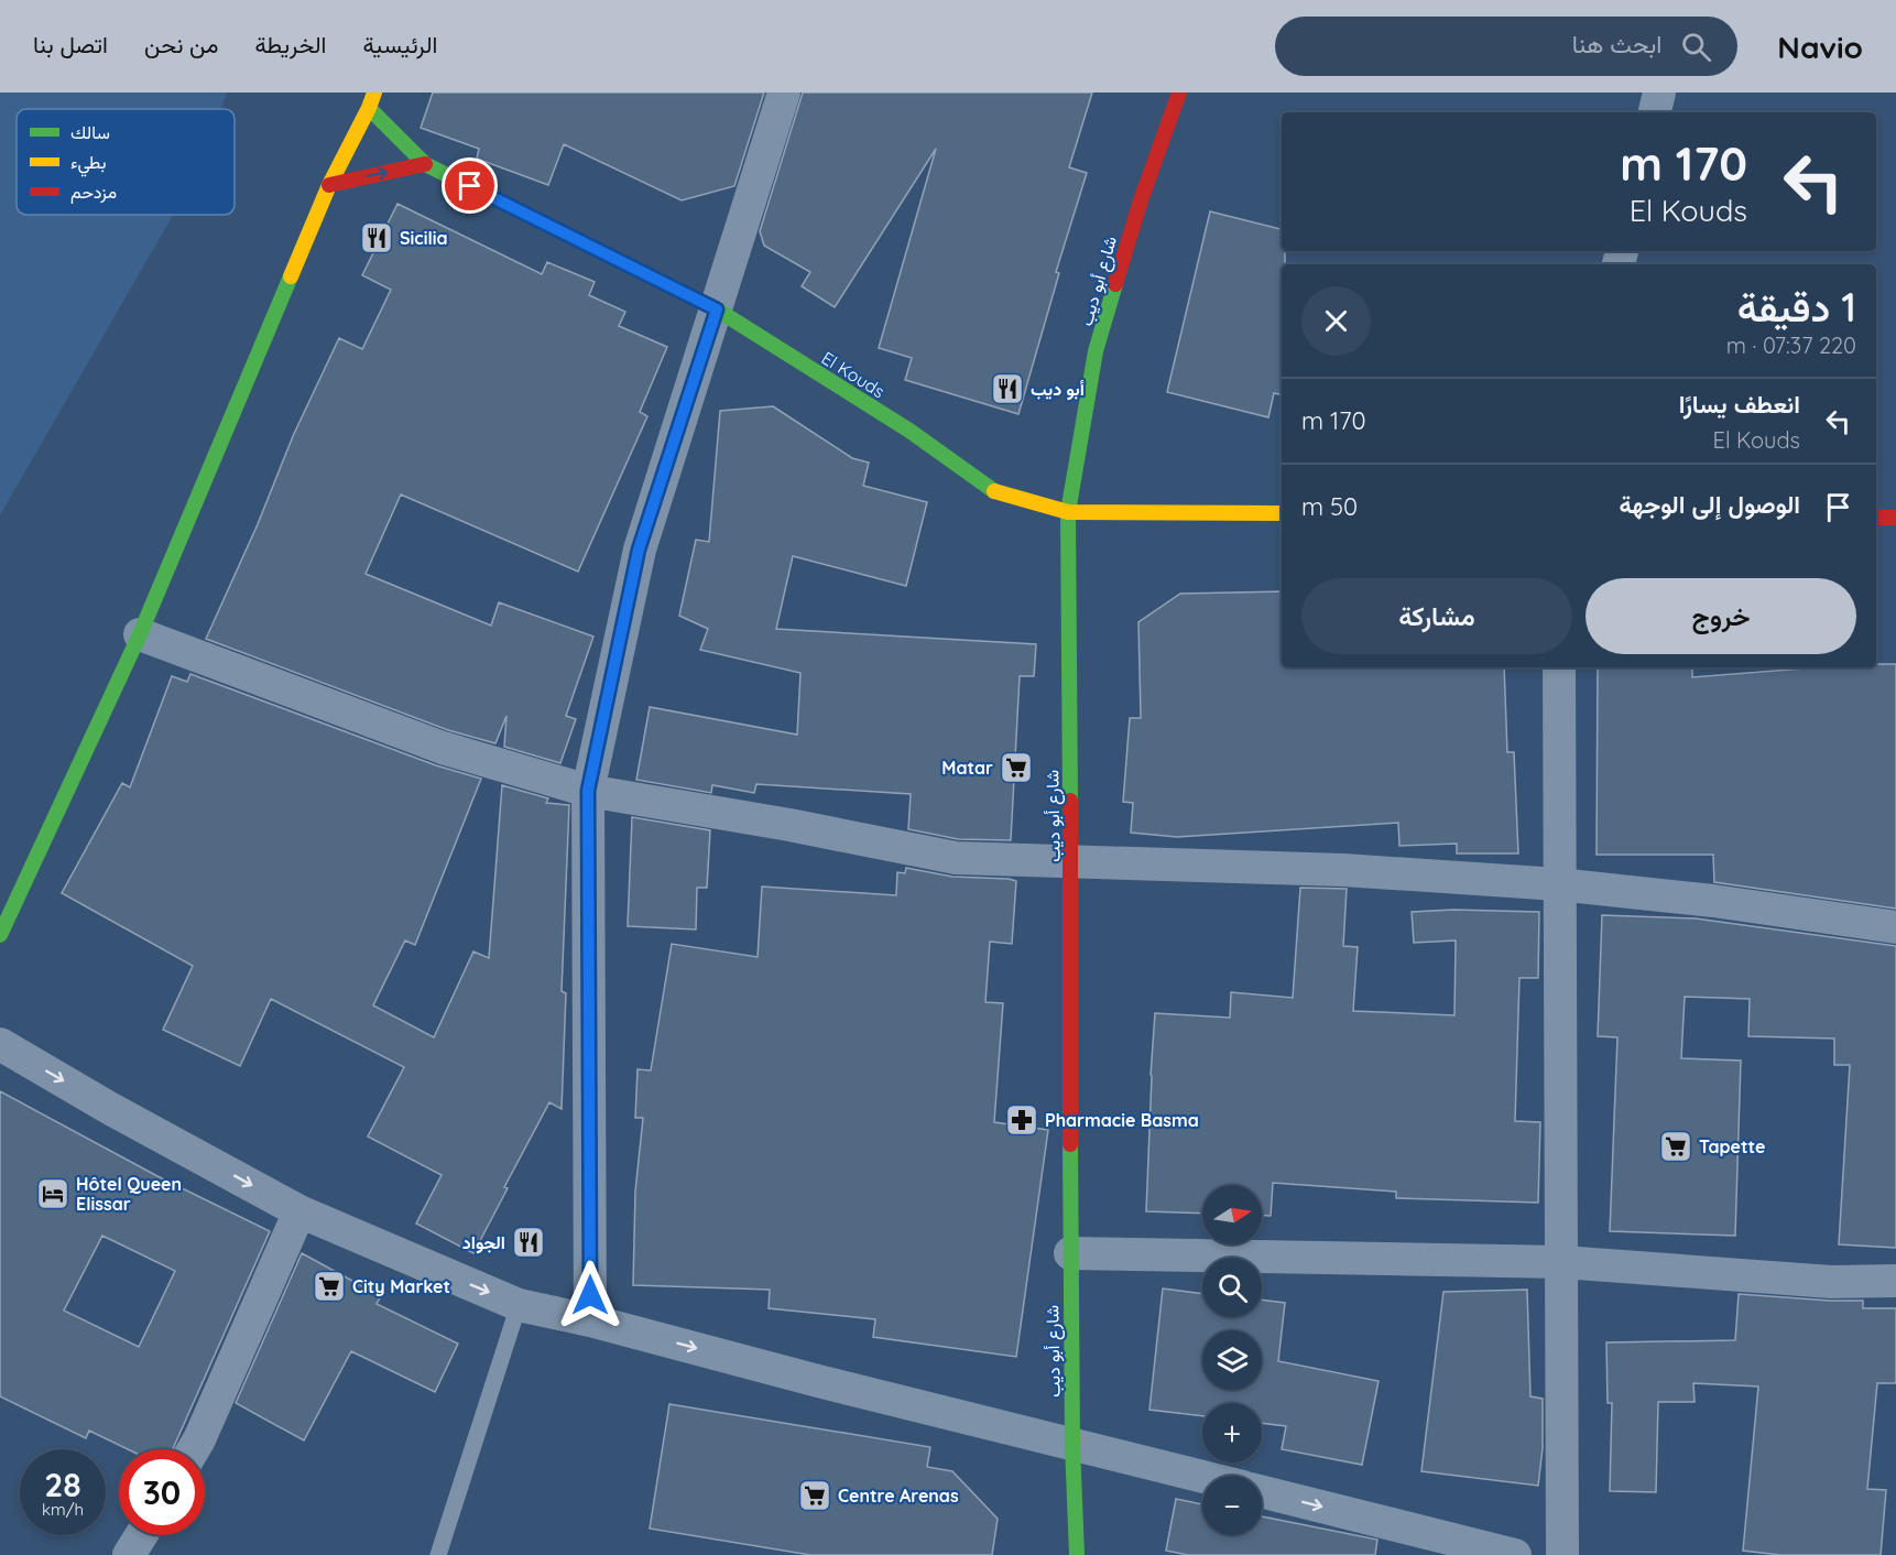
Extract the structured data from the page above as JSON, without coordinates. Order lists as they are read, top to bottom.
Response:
{
  "streets": {
    "main road": ["شارع أبو ديب", "El Kouds"]
  },
  "crossings": [
    ["شارع أبو ديب", "El Kouds"]
  ],
  "places": {
    "restaurant": ["Sicilia", "أبو ديب", "الجواد"],
    "supermarket": [
      "Matar",
      "Tapette",
      "City Market",
      "Centre Arenas"
    ],
    "pharmacy": ["Pharmacie Basma"],
    "hotel": ["Hôtel Queen Elissar"]
  },
  "legend": ["سالك", "بطيء", "مزدحم"],
  "north": "right",
  "page": {
    "header": "Navio",
    "search": "ابحث هنا",
    "nav": [
      "الرئيسية",
      "الخريطة",
      "من نحن",
      "اتصل بنا"
    ],
    "turn": ["170 m", "El Kouds"],
    "heading": ["1 دقيقة", "220 m · 07:37"],
    "list": [
      {
        "name": "انعطف يسارًا",
        "note": "El Kouds",
        "value": "170 m"
      },
      {
        "name": "الوصول إلى الوجهة",
        "value": "50 m"
      }
    ],
    "buttons": ["خروج", "مشاركة"],
    "map_buttons": ["+", "−"],
    "speed": "28 km/h",
    "limit": "30"
  }
}
